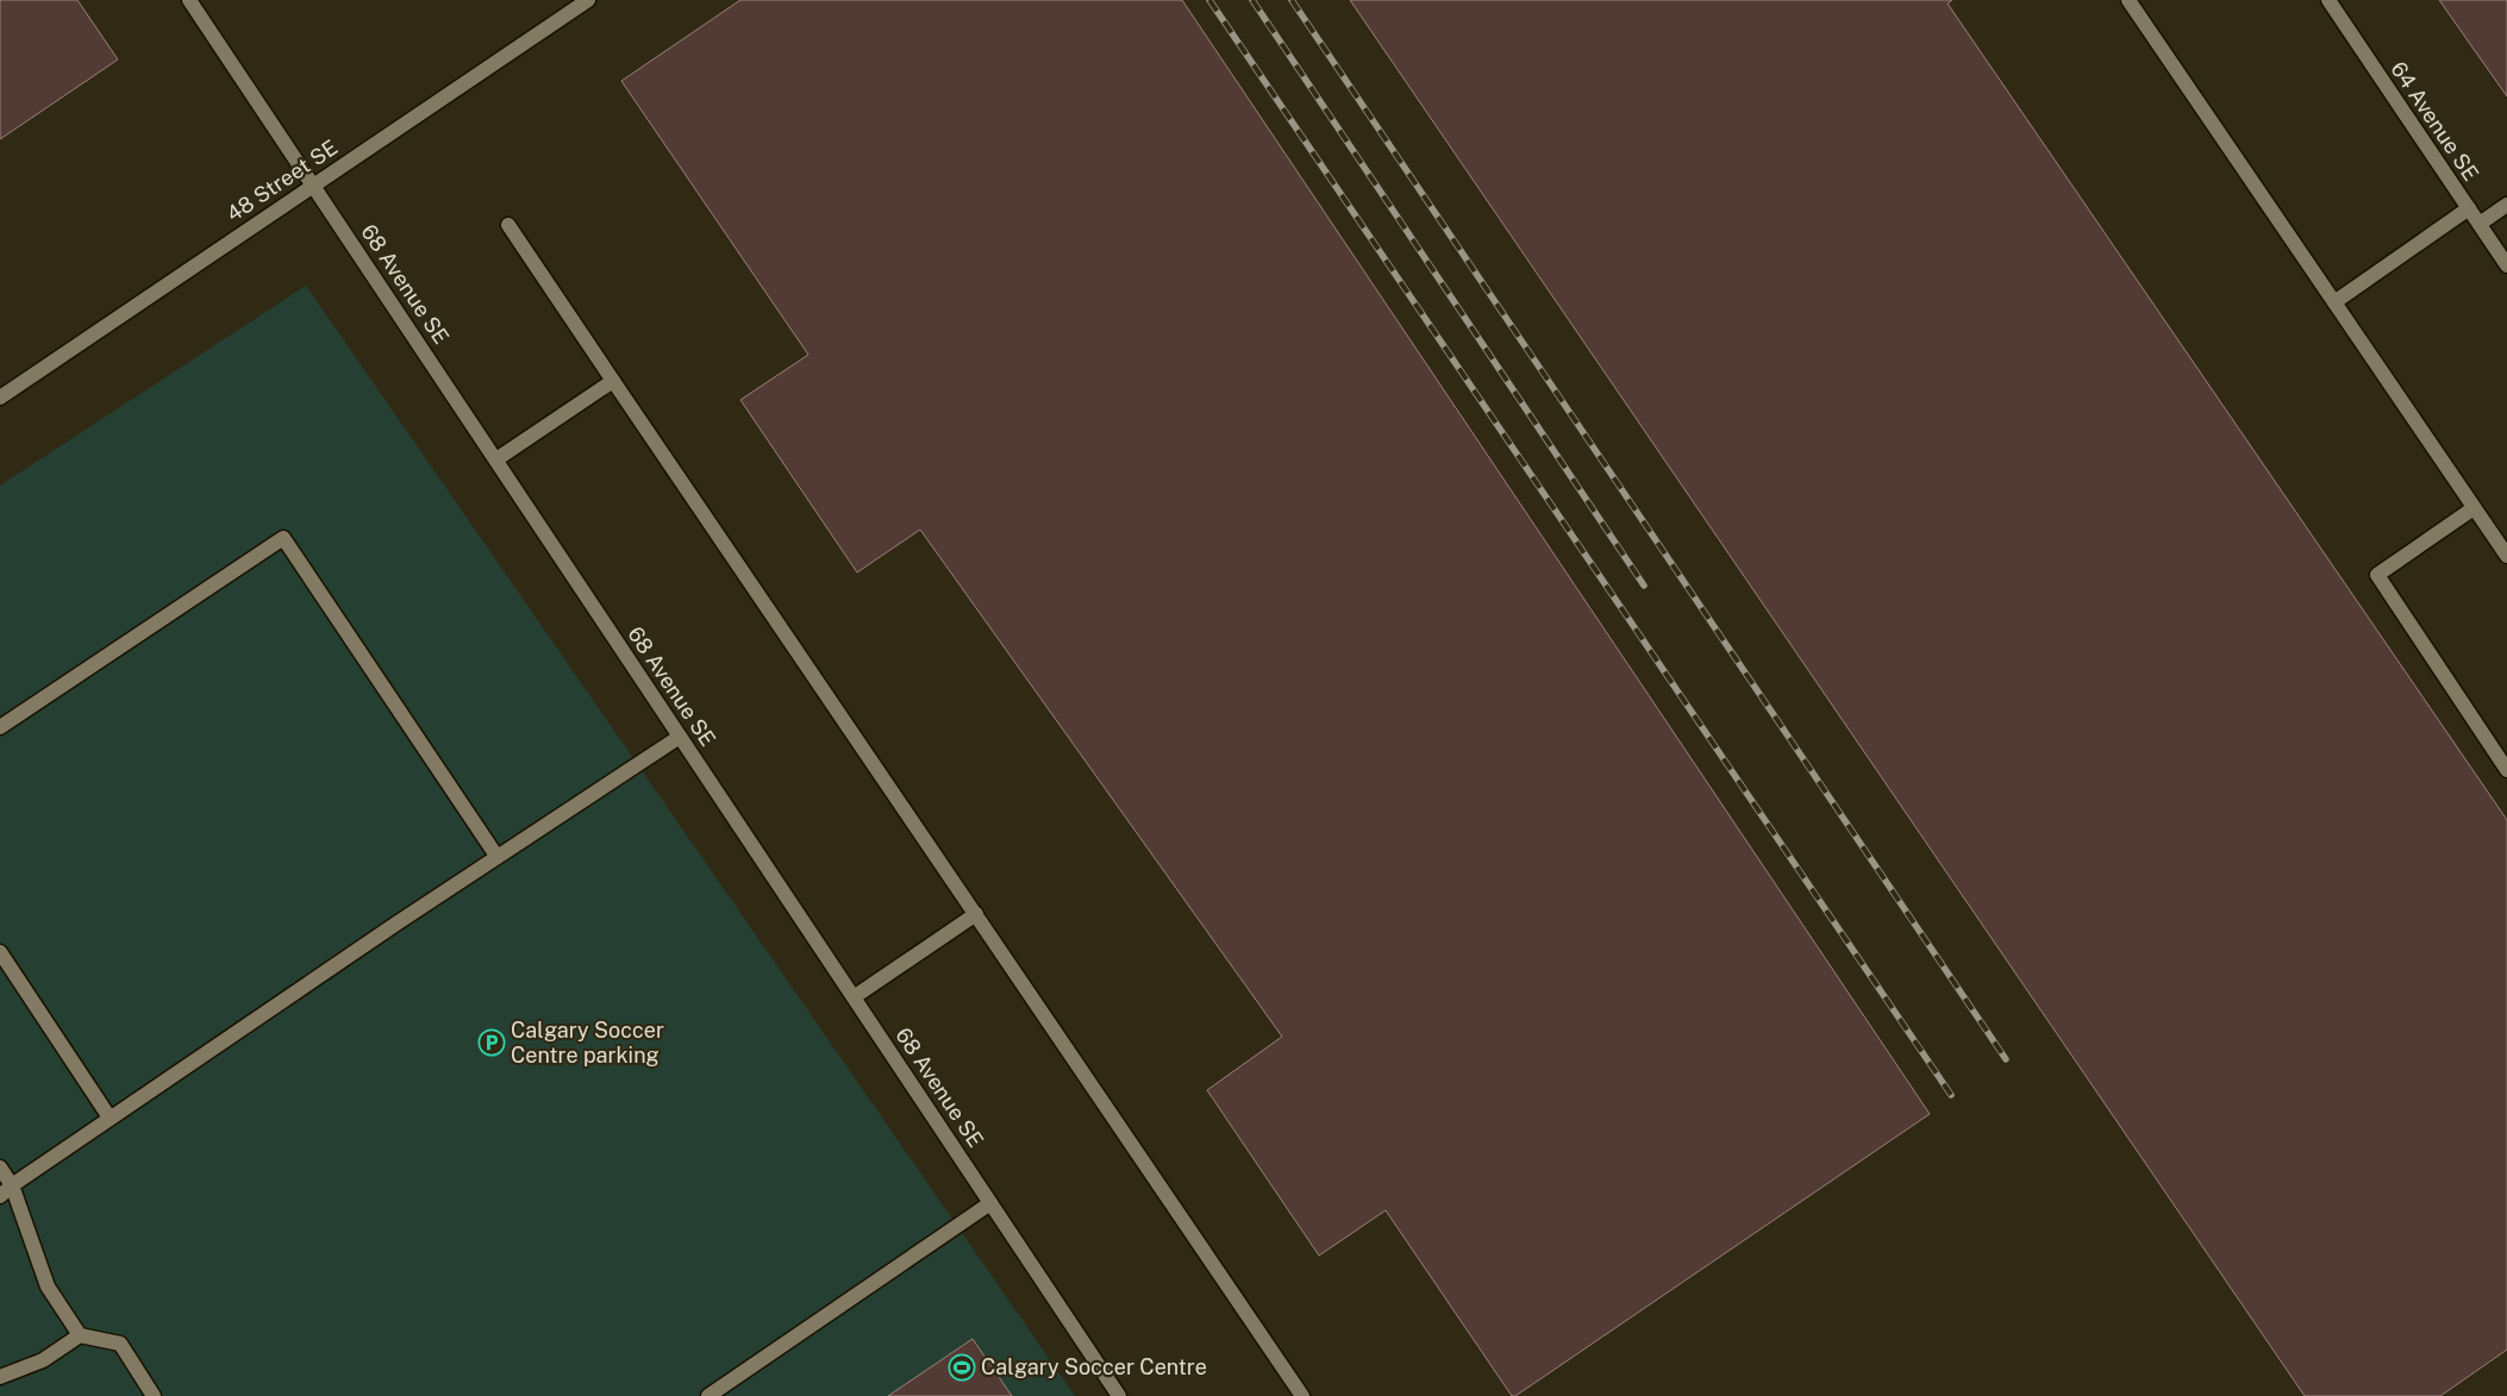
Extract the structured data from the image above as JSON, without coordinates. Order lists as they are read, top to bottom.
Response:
{
  "streets": {
    "street": ["64 Avenue SE", "48 Street SE", "68 Avenue SE"]
  },
  "crossings": [
    ["48 Street SE", "68 Avenue SE"]
  ],
  "places": {
    "parking": ["Calgary Soccer Centre parking"],
    "sports": ["Calgary Soccer Centre"]
  }
}
